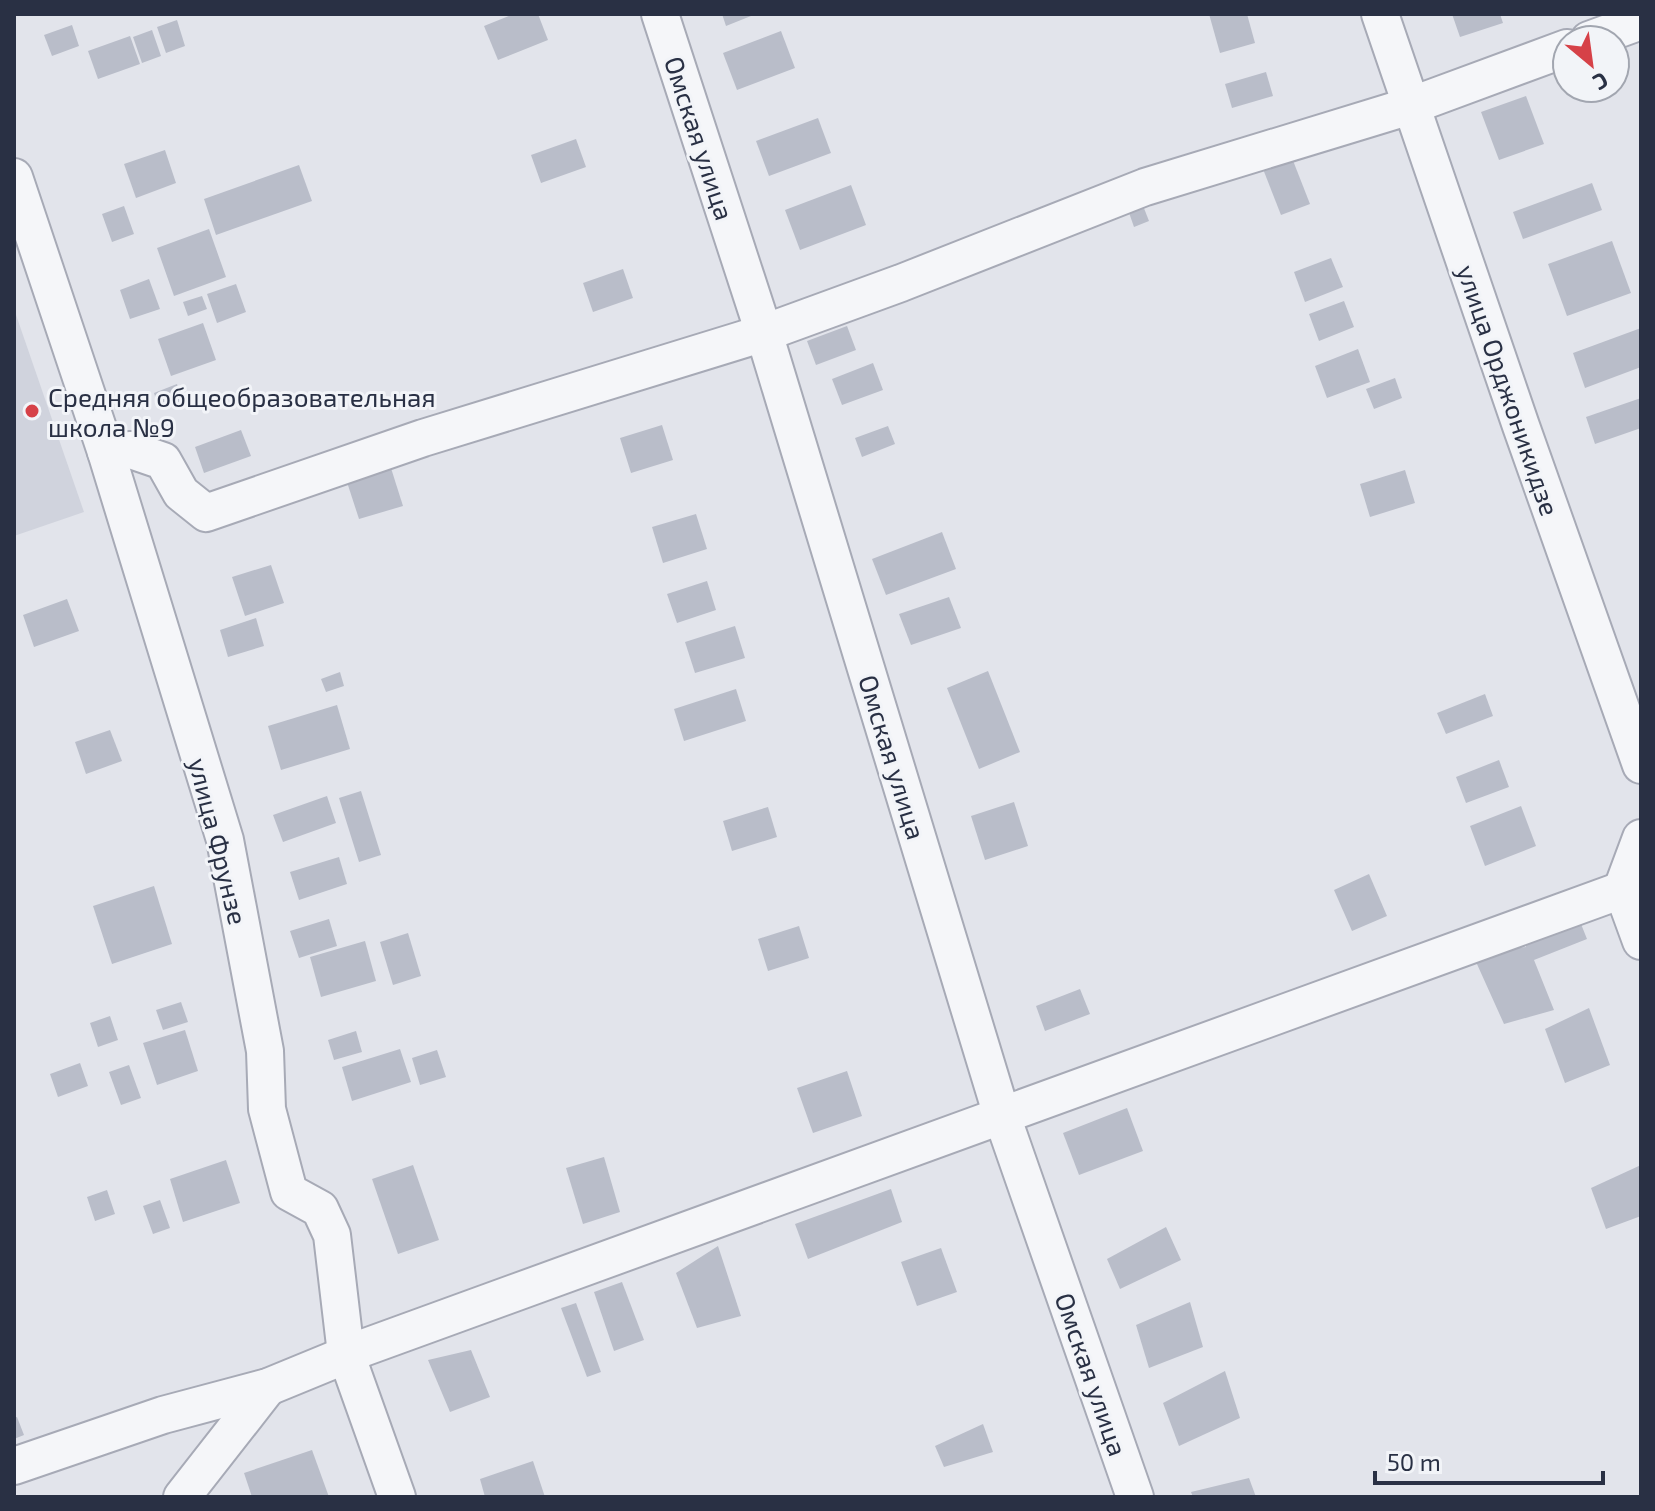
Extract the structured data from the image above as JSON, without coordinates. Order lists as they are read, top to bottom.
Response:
{
  "streets": {
    "street": ["Омская улица", "улица Орджоникидзе", "улица Фрунзе"]
  },
  "places": ["Средняя общеобразовательная школа №9"],
  "scale_bar": "50 m",
  "north": "bottom right"
}
